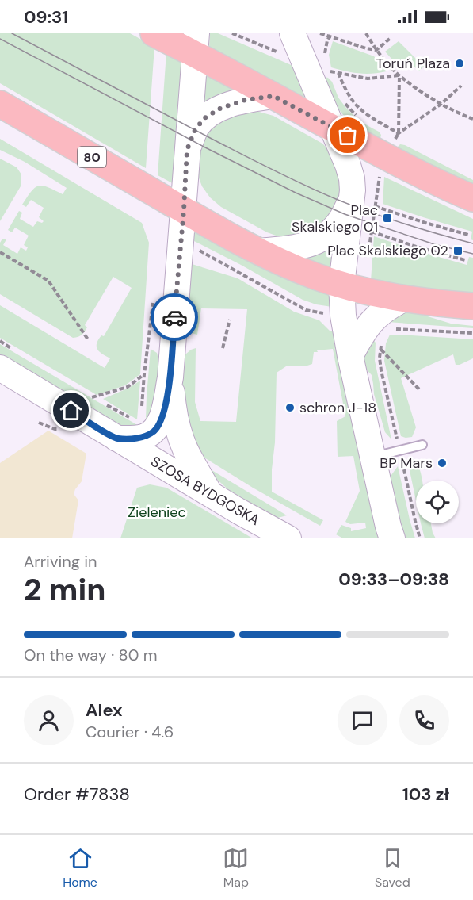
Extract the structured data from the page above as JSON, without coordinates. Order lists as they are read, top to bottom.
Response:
{
  "streets": {
    "main road": ["80"],
    "street": ["SZOSA BYDGOSKA"]
  },
  "parks": ["Zieleniec"],
  "places": {
    "other": ["Toruń Plaza", "schron J-18", "BP Mars"],
    "transit": ["Plac Skalskiego 01", "Plac Skalskiego 02"]
  },
  "page": {
    "status": "09:31",
    "heading": ["2 min", "Arriving in", "09:33–09:38"],
    "panel": [
      "Alex",
      "Courier · 4.6",
      "Order #7838",
      "103 zł"
    ],
    "bar": "On the way · 80 m",
    "tabs": ["Home", "Map", "Saved"]
  }
}
